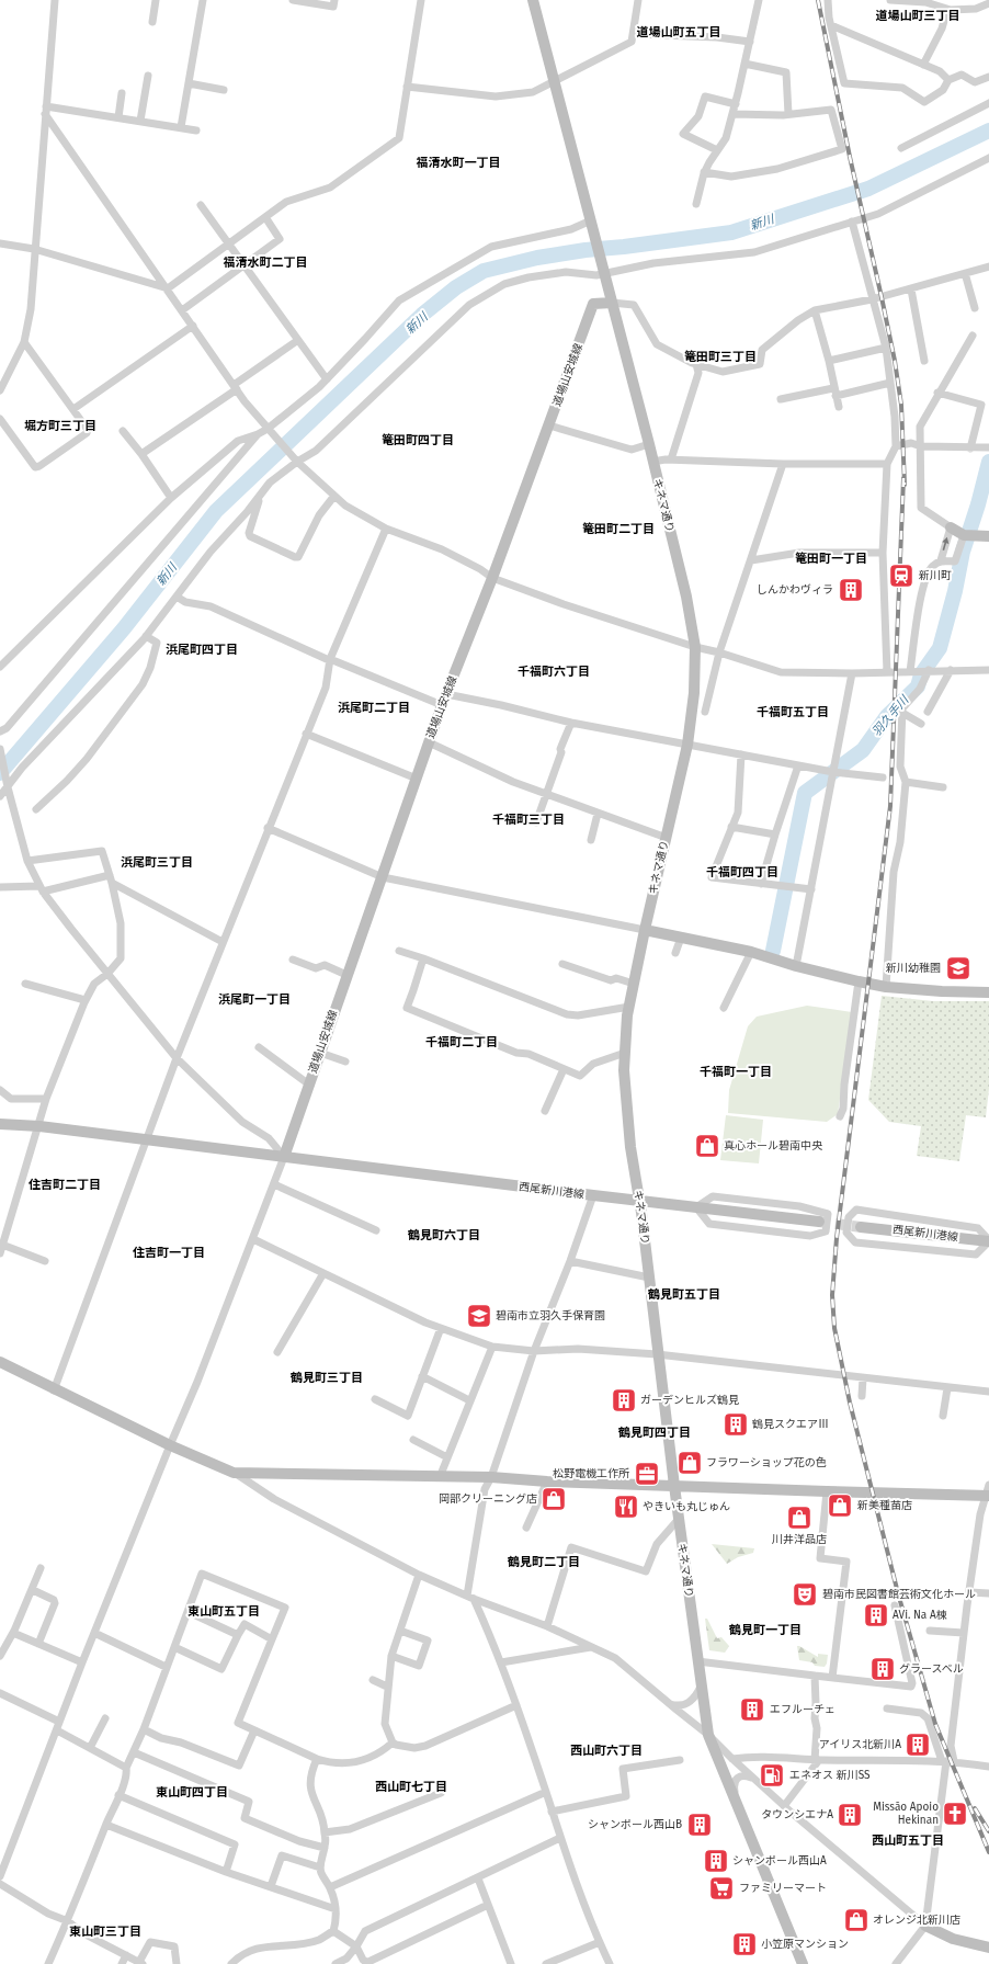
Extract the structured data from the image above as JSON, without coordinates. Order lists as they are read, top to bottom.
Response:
{
  "streets": {
    "street": ["道場山安城線", "キネマ通り", "西尾新川港線"]
  },
  "crossings": [
    ["道場山安城線", "キネマ通り"],
    ["道場山安城線", "西尾新川港線"],
    ["キネマ通り", "西尾新川港線"]
  ],
  "districts": [
    "道場山町三丁目",
    "道場山町五丁目",
    "福清水町一丁目",
    "福清水町二丁目",
    "篭田町三丁目",
    "堀方町三丁目",
    "篭田町四丁目",
    "篭田町二丁目",
    "篭田町一丁目",
    "浜尾町四丁目",
    "千福町六丁目",
    "浜尾町二丁目",
    "千福町五丁目",
    "千福町三丁目",
    "浜尾町三丁目",
    "千福町四丁目",
    "浜尾町一丁目",
    "千福町二丁目",
    "千福町一丁目",
    "住吉町二丁目",
    "鶴見町六丁目",
    "住吉町一丁目",
    "鶴見町五丁目",
    "鶴見町三丁目",
    "鶴見町四丁目",
    "鶴見町二丁目",
    "東山町五丁目",
    "鶴見町一丁目",
    "西山町六丁目",
    "西山町七丁目",
    "東山町四丁目",
    "西山町五丁目",
    "東山町三丁目"
  ],
  "water": ["新川", "羽久手川"],
  "places": {
    "station": ["新川町"],
    "building": [
      "しんかわヴィラ",
      "ガーデンヒルズ鶴見",
      "鶴見スクエアⅢ",
      "AVi. Na A棟",
      "グラースベル",
      "エフルーチェ",
      "アイリス北新川A",
      "タウンシエナA",
      "シャンポール西山B",
      "シャンポール西山A",
      "小笠原マンション"
    ],
    "school or university": ["新川幼稚園", "碧南市立羽久手保育園"],
    "shop": [
      "真心ホール碧南中央",
      "フラワーショップ花の色",
      "岡部クリーニング店",
      "新美種苗店",
      "川井洋品店",
      "オレンジ北新川店"
    ],
    "office": ["松野電機工作所"],
    "restaurant": ["やきいも丸じゅん"],
    "theatre": ["碧南市民図書館芸術文化ホール"],
    "fuel station": ["エネオス 新川SS"],
    "church": ["Missão Apoio Hekinan"],
    "supermarket": ["ファミリーマート"]
  }
}
